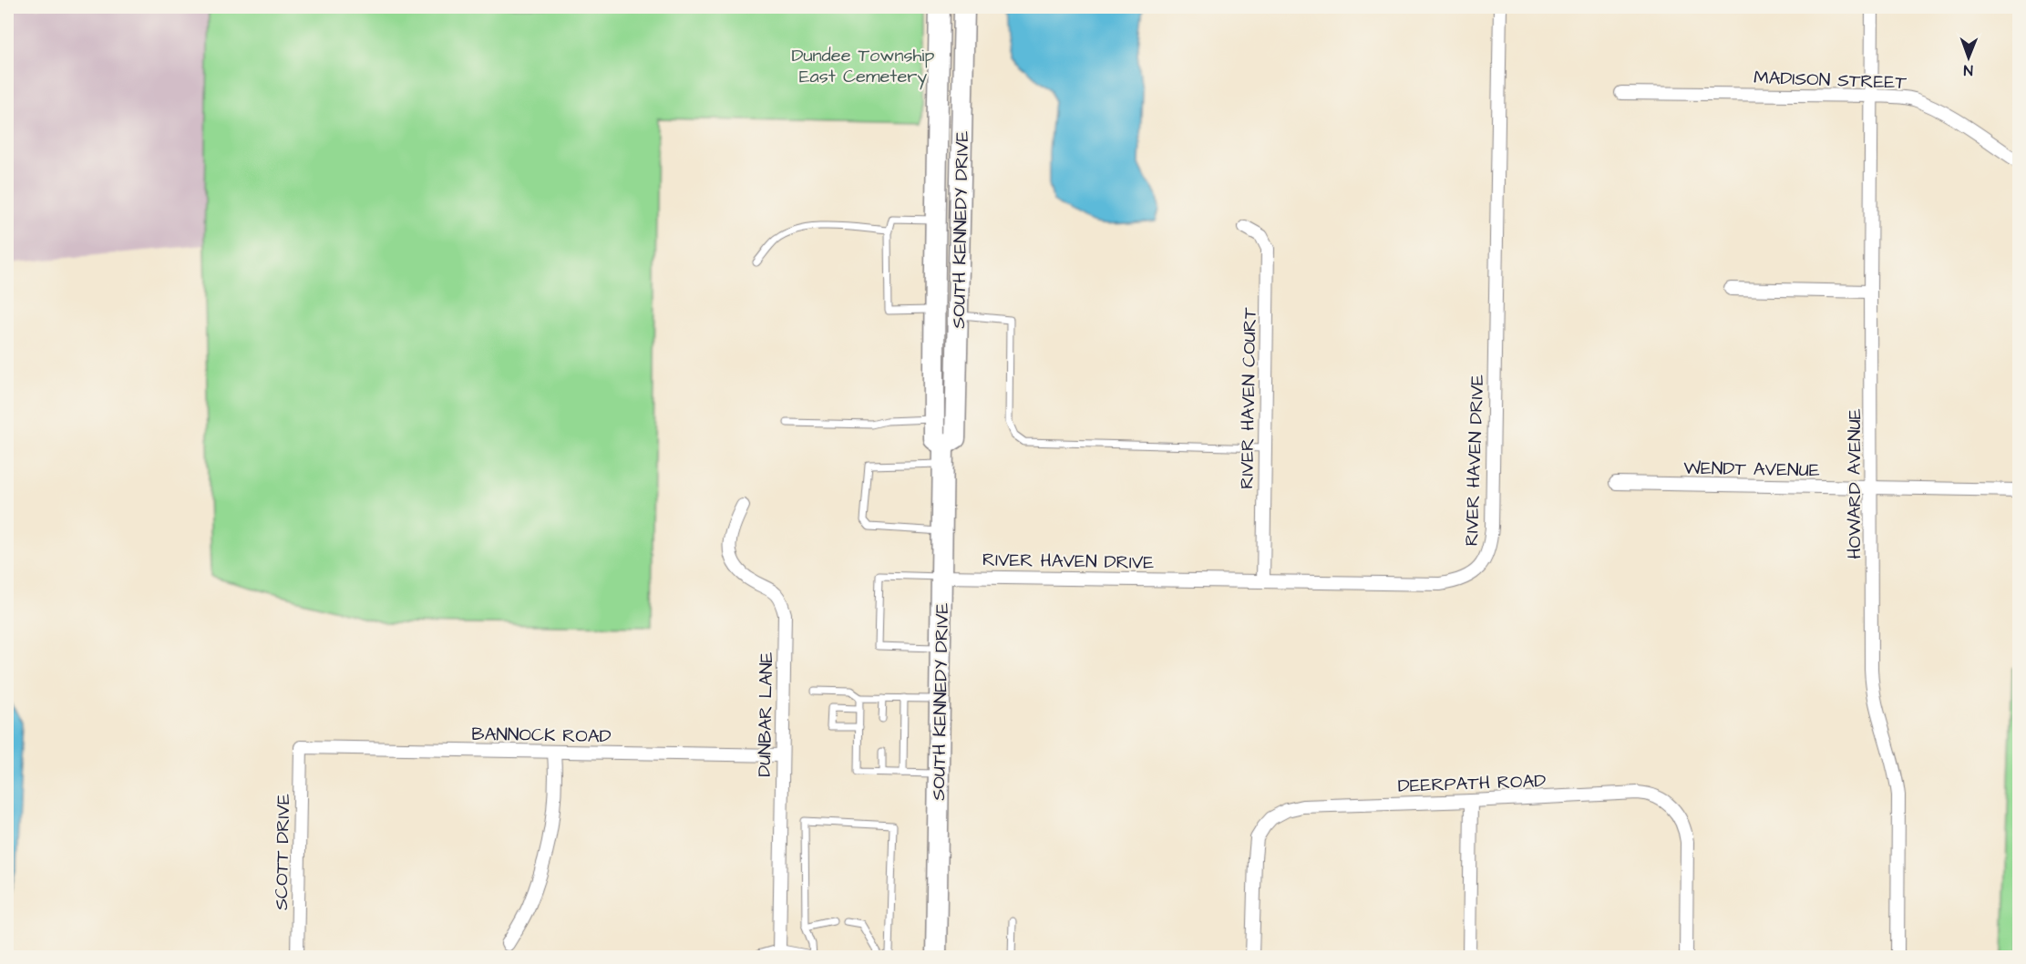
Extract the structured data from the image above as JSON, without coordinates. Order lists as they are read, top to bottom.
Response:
{
  "streets": {
    "main road": ["SOUTH KENNEDY DRIVE"],
    "street": [
      "MADISON STREET",
      "RIVER HAVEN COURT",
      "RIVER HAVEN DRIVE",
      "WENDT AVENUE",
      "HOWARD AVENUE",
      "DUNBAR LANE",
      "BANNOCK ROAD",
      "DEERPATH ROAD",
      "SCOTT DRIVE"
    ]
  },
  "crossings": [
    ["MADISON STREET", "HOWARD AVENUE"],
    ["SOUTH KENNEDY DRIVE", "RIVER HAVEN DRIVE"],
    ["RIVER HAVEN COURT", "RIVER HAVEN DRIVE"],
    ["WENDT AVENUE", "HOWARD AVENUE"],
    ["DUNBAR LANE", "BANNOCK ROAD"],
    ["BANNOCK ROAD", "SCOTT DRIVE"]
  ],
  "parks": ["Dundee Township East Cemetery"],
  "north": "bottom"
}
